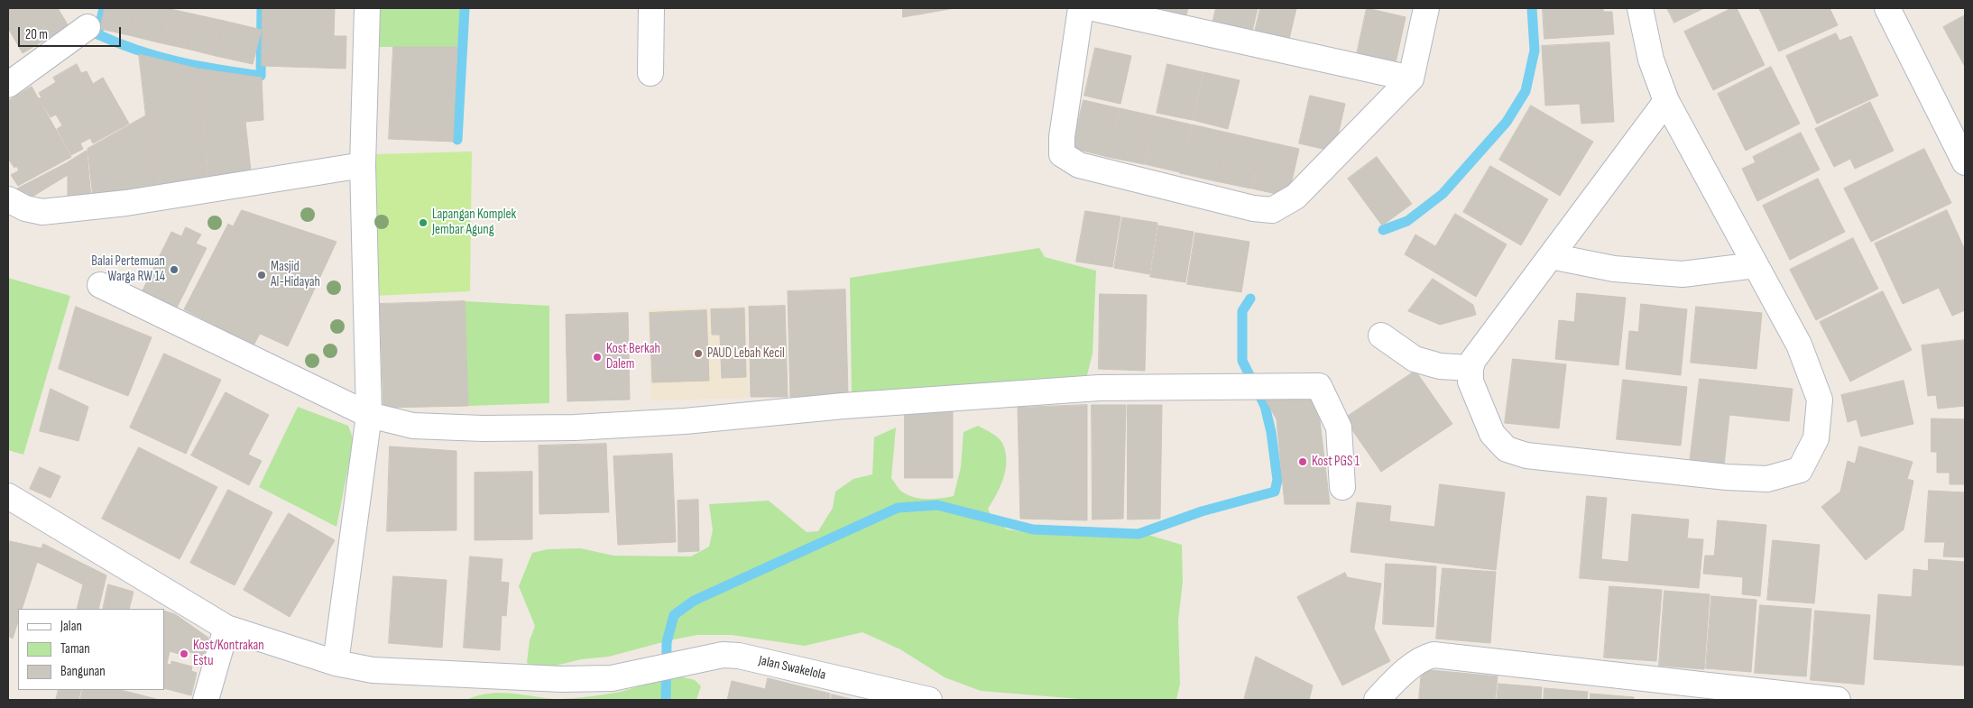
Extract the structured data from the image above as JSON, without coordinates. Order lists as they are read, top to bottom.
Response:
{
  "streets": {
    "street": ["Jalan Swakelola"]
  },
  "places": [
    "Lapangan Komplek Jembar Agung",
    "Balai Pertemuan Warga RW 14",
    "Masjid Al-Hidayah",
    "PAUD Lebah Kecil",
    "Kost Berkah Dalem",
    "Kost PGS 1",
    "Kost/Kontrakan Estu"
  ],
  "legend": ["Jalan", "Taman", "Bangunan"],
  "scale_bar": "20 m"
}
